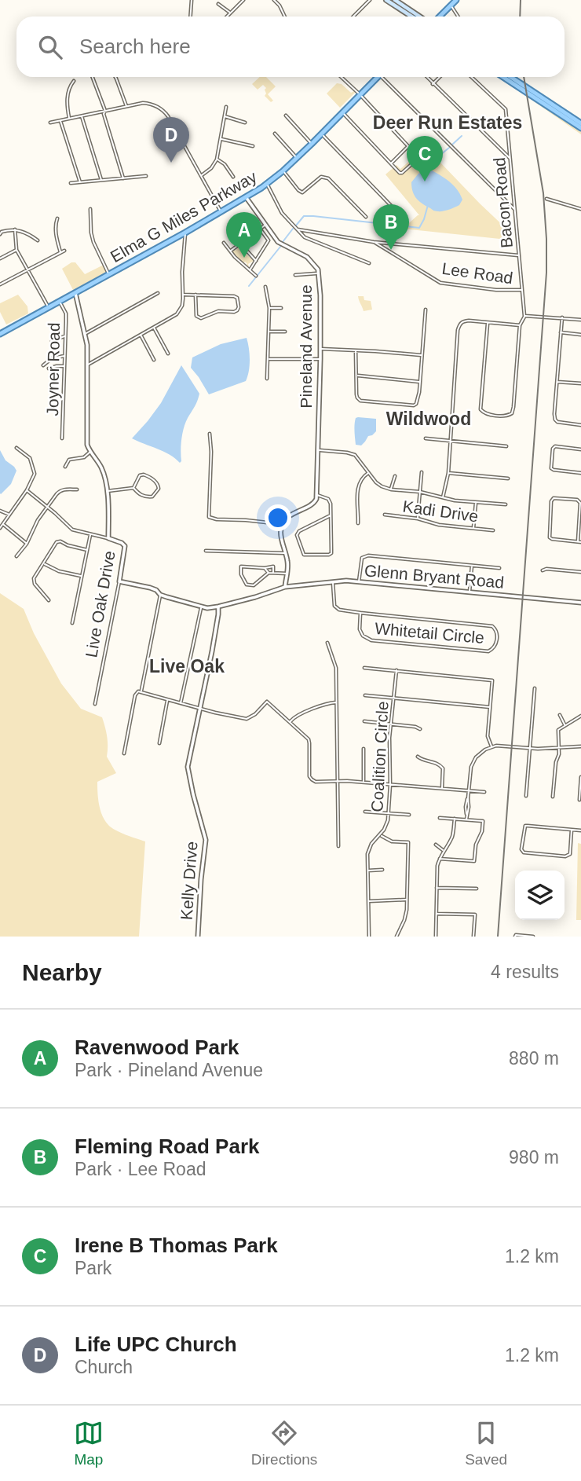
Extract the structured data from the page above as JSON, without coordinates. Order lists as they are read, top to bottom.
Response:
{
  "streets": {
    "main road": ["Elma G Miles Parkway"],
    "street": [
      "Bacon Road",
      "Lee Road",
      "Pineland Avenue",
      "Joyner Road",
      "Kadi Drive",
      "Glenn Bryant Road",
      "Live Oak Drive",
      "Whitetail Circle",
      "Coalition Circle",
      "Kelly Drive"
    ]
  },
  "crossings": [
    ["Bacon Road", "Lee Road"],
    ["Elma G Miles Parkway", "Pineland Avenue"],
    ["Elma G Miles Parkway", "Joyner Road"],
    ["Elma G Miles Parkway", "Live Oak Drive"],
    ["Glenn Bryant Road", "Whitetail Circle"]
  ],
  "districts": ["Deer Run Estates", "Wildwood", "Live Oak"],
  "page": {
    "search": "Search here",
    "pins": [
      "D",
      "C",
      "B",
      "A"
    ],
    "heading": ["Nearby", "4 results"],
    "list": [
      {
        "mark": "A",
        "name": "Ravenwood Park",
        "note": "Park · Pineland Avenue",
        "value": "880 m"
      },
      {
        "mark": "B",
        "name": "Fleming Road Park",
        "note": "Park · Lee Road",
        "value": "980 m"
      },
      {
        "mark": "C",
        "name": "Irene B Thomas Park",
        "note": "Park",
        "value": "1.2 km"
      },
      {
        "mark": "D",
        "name": "Life UPC Church",
        "note": "Church",
        "value": "1.2 km"
      }
    ],
    "nav": ["Map", "Directions", "Saved"]
  }
}
